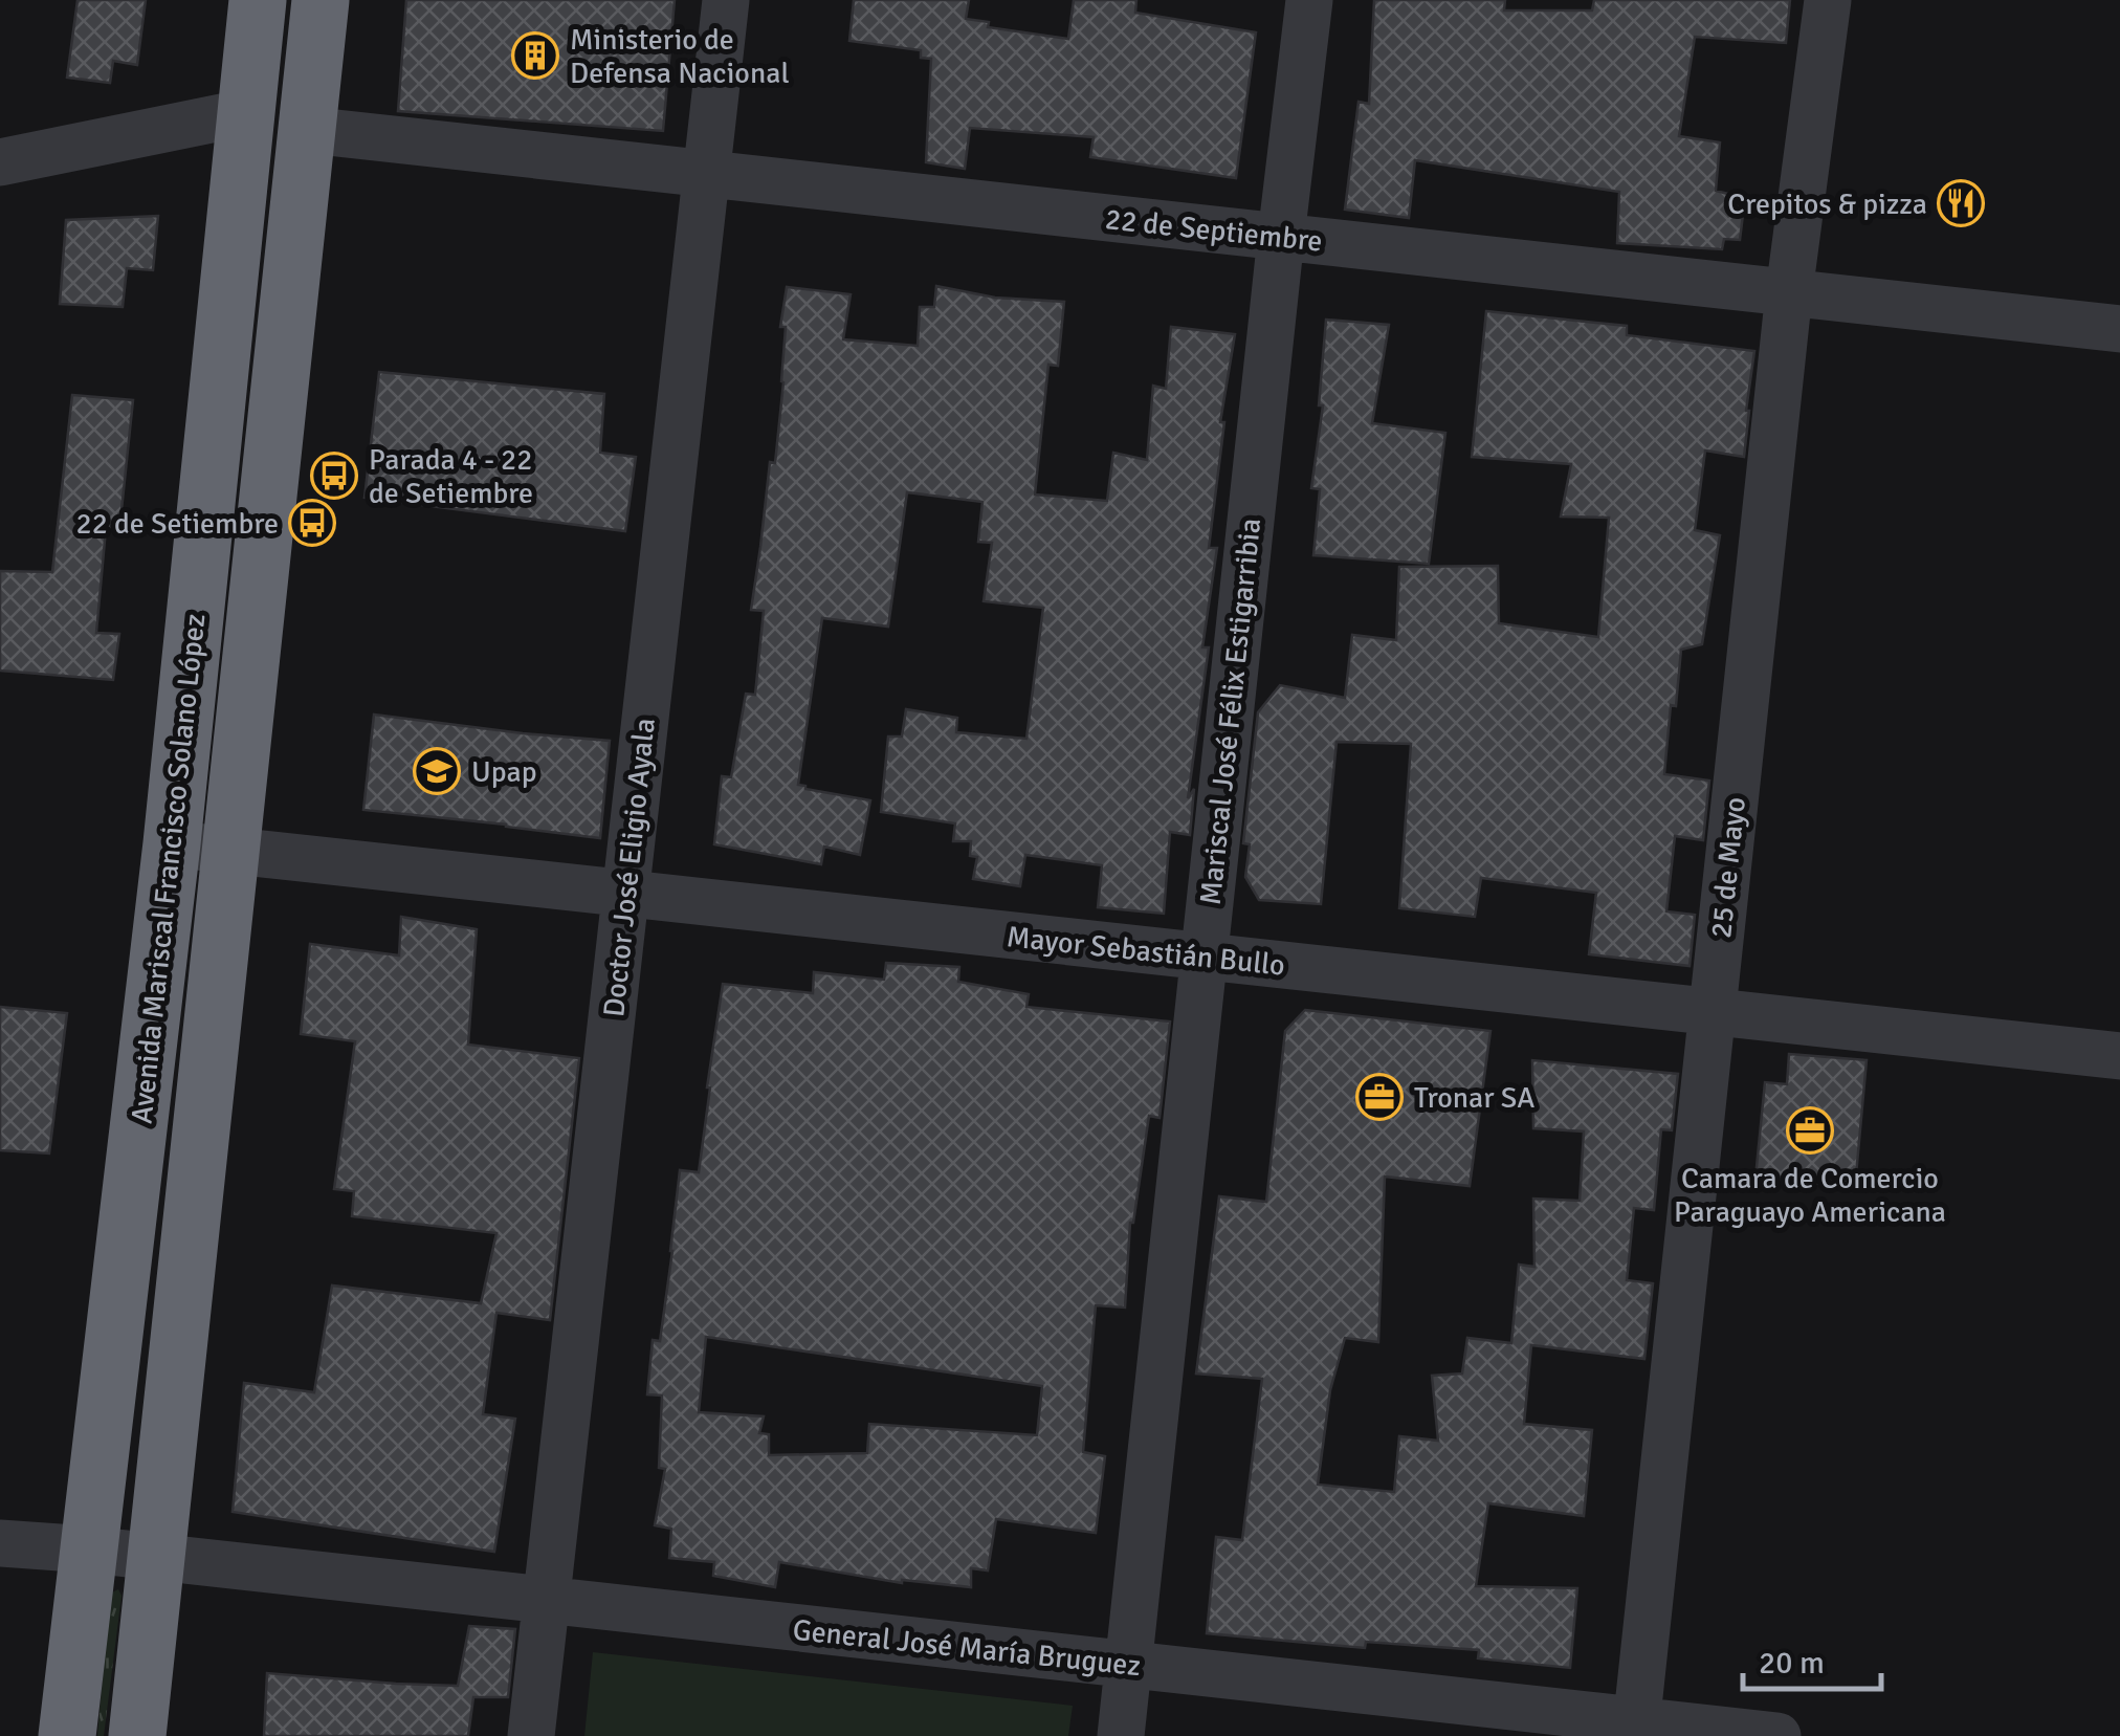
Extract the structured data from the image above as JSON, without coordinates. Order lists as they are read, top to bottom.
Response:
{
  "streets": {
    "highway": ["Avenida Mariscal Francisco Solano López"],
    "street": [
      "22 de Septiembre",
      "Mariscal José Félix Estigarribia",
      "Doctor José Eligio Ayala",
      "25 de Mayo",
      "Mayor Sebastián Bullo",
      "General José María Bruguez"
    ]
  },
  "crossings": [
    ["22 de Septiembre", "Mariscal José Félix Estigarribia"],
    ["22 de Septiembre", "Doctor José Eligio Ayala"],
    ["22 de Septiembre", "25 de Mayo"],
    ["Mariscal José Félix Estigarribia", "Mayor Sebastián Bullo"],
    ["Mariscal José Félix Estigarribia", "General José María Bruguez"],
    ["Doctor José Eligio Ayala", "Mayor Sebastián Bullo"],
    ["Doctor José Eligio Ayala", "General José María Bruguez"],
    ["25 de Mayo", "Mayor Sebastián Bullo"],
    ["25 de Mayo", "General José María Bruguez"],
    ["Avenida Mariscal Francisco Solano López", "Mayor Sebastián Bullo"],
    ["Avenida Mariscal Francisco Solano López", "General José María Bruguez"]
  ],
  "places": {
    "building": ["Ministerio de Defensa Nacional"],
    "restaurant": ["Crepitos & pizza"],
    "bus stop": ["Parada 4 - 22 de Setiembre", "22 de Setiembre"],
    "school or university": ["Upap"],
    "office": ["Tronar SA", "Camara de Comercio Paraguayo Americana"]
  },
  "scale_bar": "20 m"
}
